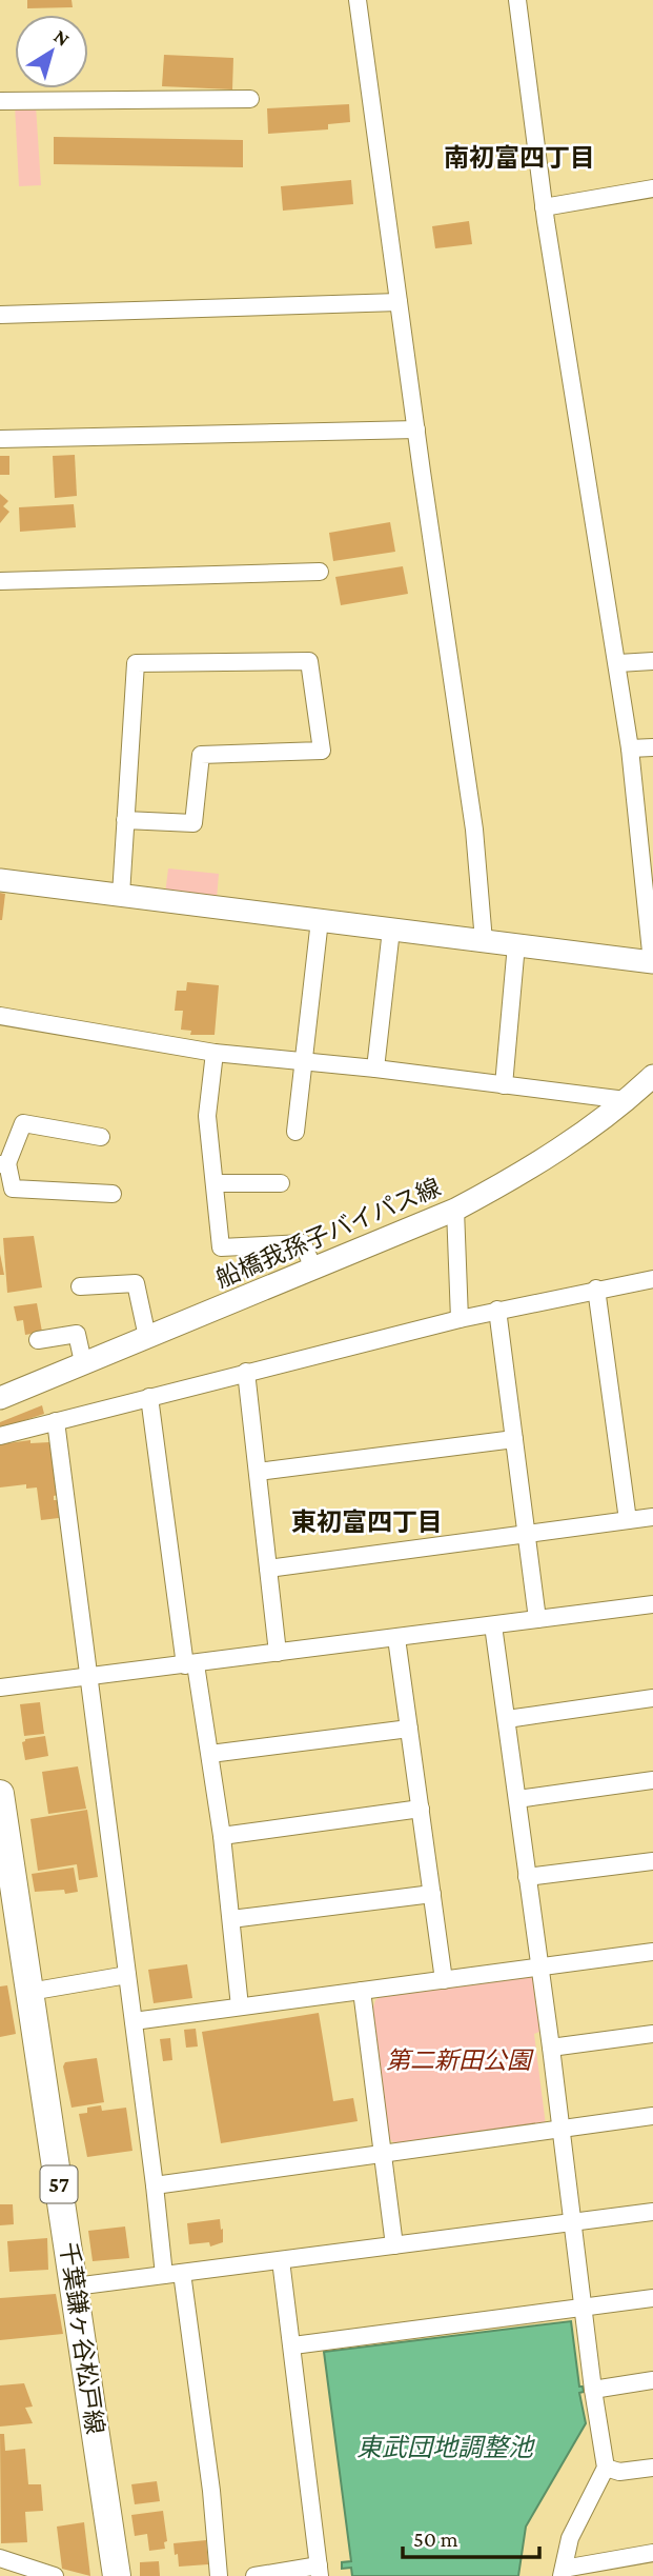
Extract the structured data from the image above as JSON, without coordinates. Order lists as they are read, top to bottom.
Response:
{
  "streets": {
    "main road": ["57", "千葉鎌ヶ谷松戸線"],
    "street": ["船橋我孫子バイパス線"]
  },
  "districts": ["南初富四丁目", "東初富四丁目"],
  "water": ["東武団地調整池"],
  "parks": ["第二新田公園"],
  "scale_bar": "50 m",
  "north": "top right"
}
